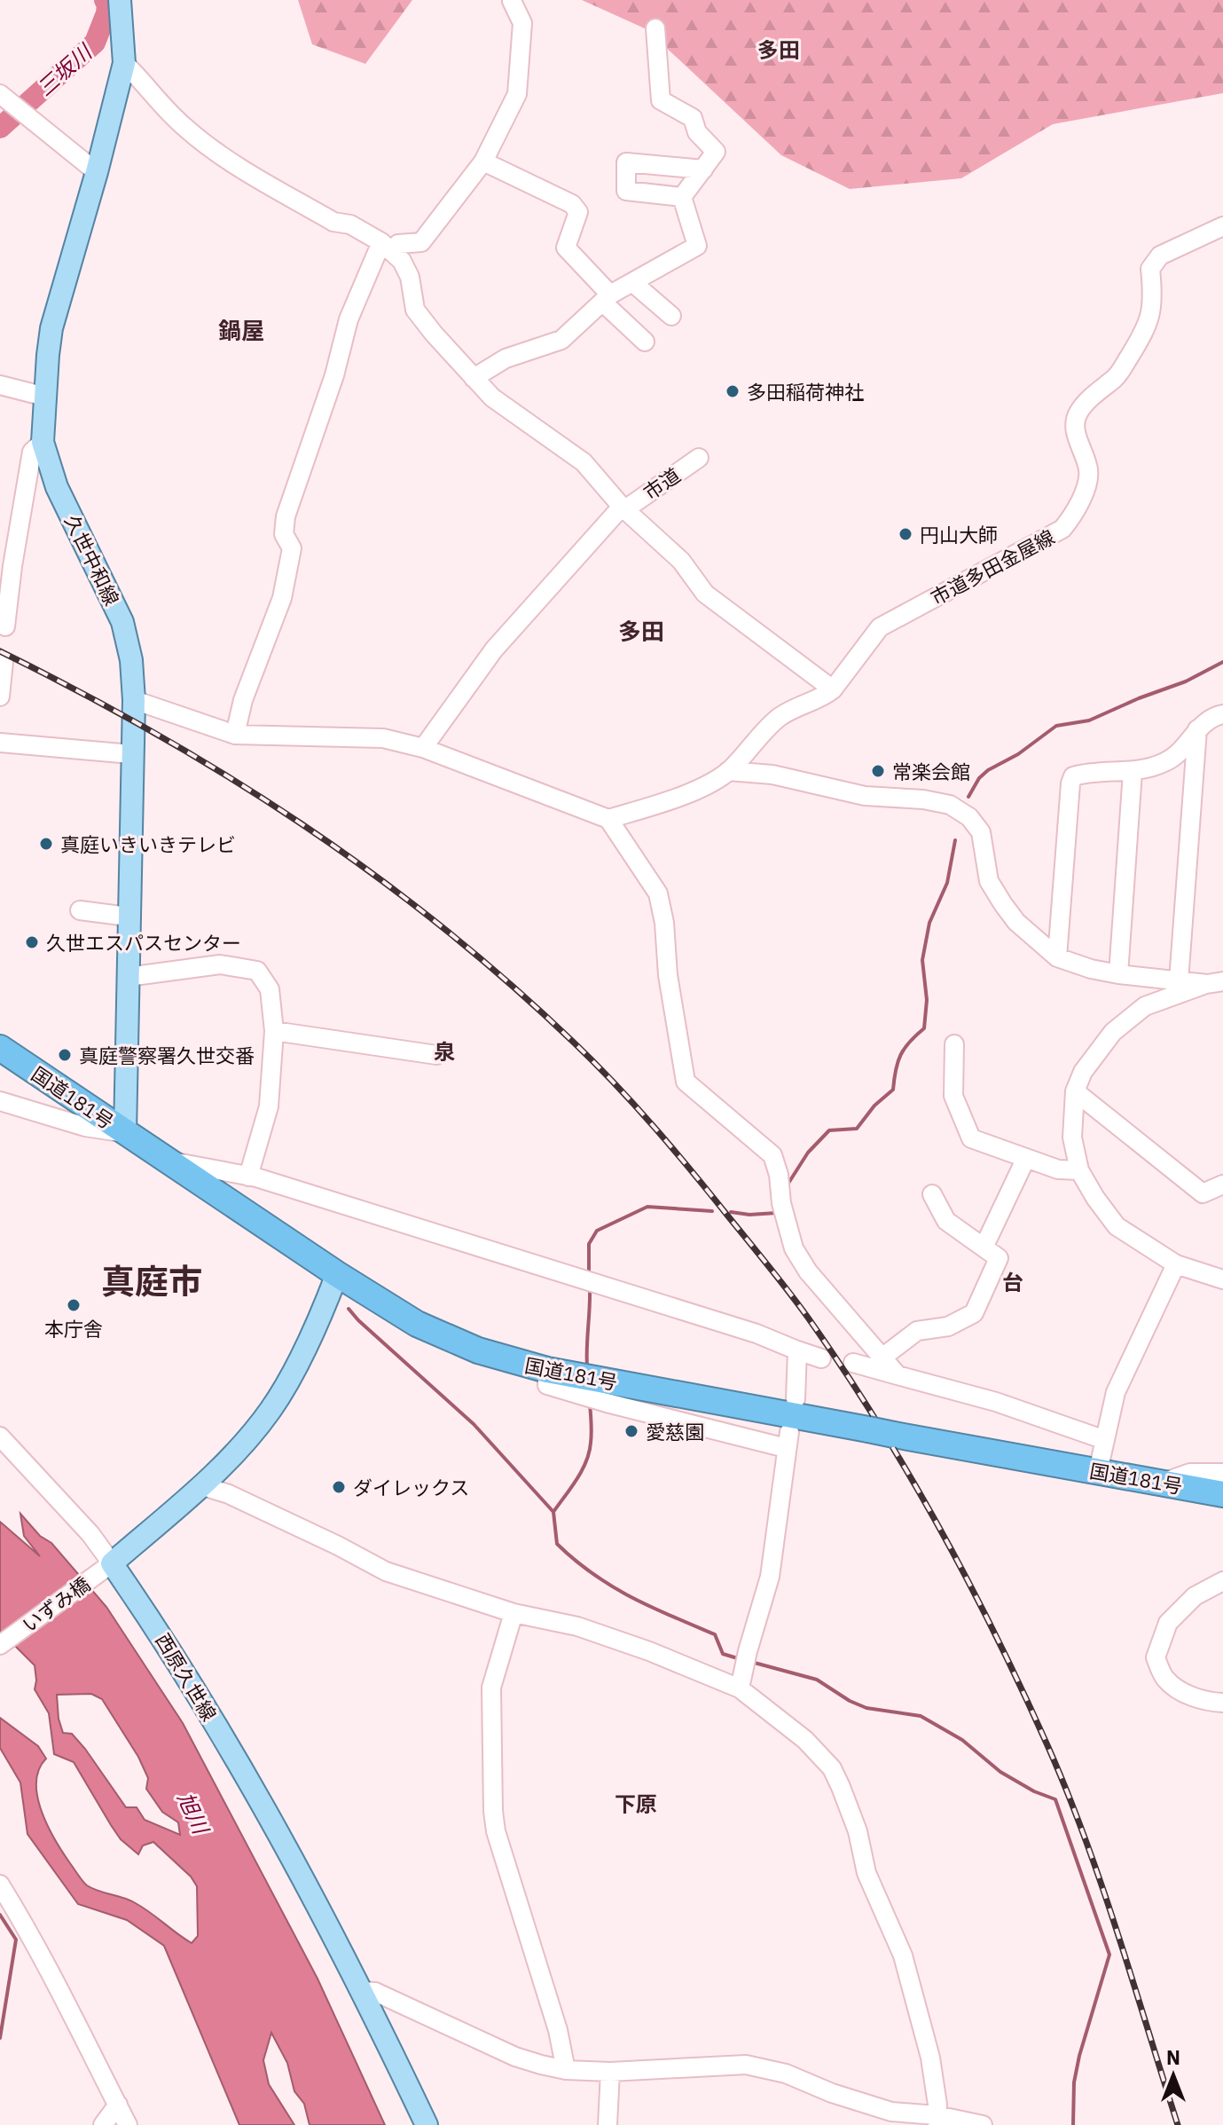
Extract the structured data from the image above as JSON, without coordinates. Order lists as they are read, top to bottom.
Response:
{
  "streets": {
    "highway": ["国道181号"],
    "main road": ["久世中和線", "西原久世線"],
    "street": ["市道", "市道多田金屋線", "いずみ橋"]
  },
  "crossings": [
    ["久世中和線", "国道181号"],
    ["いずみ橋", "西原久世線"]
  ],
  "districts": [
    "多田",
    "鍋屋",
    "多田",
    "泉",
    "真庭市",
    "台",
    "下原"
  ],
  "water": ["三坂川", "旭川"],
  "places": [
    "多田稲荷神社",
    "円山大師",
    "常楽会館",
    "真庭いきいきテレビ",
    "久世エスパスセンター",
    "真庭警察署久世交番",
    "本庁舎",
    "愛慈園",
    "ダイレックス"
  ],
  "north": "top"
}
